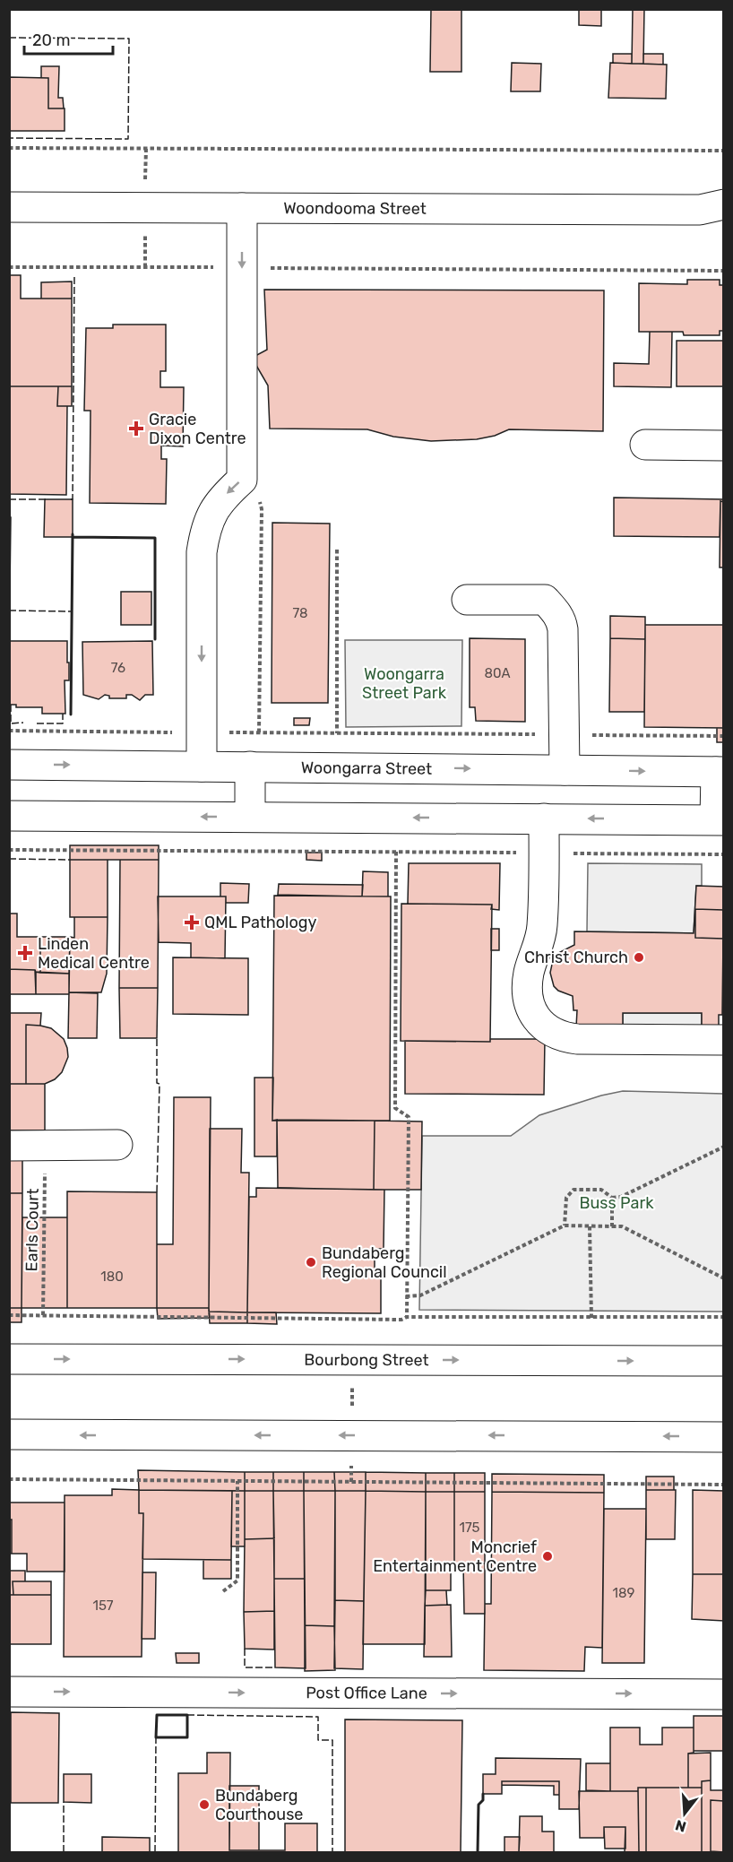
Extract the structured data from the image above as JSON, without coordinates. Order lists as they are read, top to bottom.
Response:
{
  "streets": {
    "street": [
      "Woondooma Street",
      "Woongarra Street",
      "Bourbong Street",
      "Post Office Lane"
    ],
    "path": ["Earls Court"]
  },
  "parks": ["Woongarra Street Park", "Buss Park"],
  "places": {
    "health": ["Gracie Dixon Centre", "QML Pathology", "Linden Medical Centre"],
    "other": [
      "Christ Church",
      "Bundaberg Regional Council",
      "Moncrief Entertainment Centre",
      "Bundaberg Courthouse"
    ]
  },
  "house_numbers": [
    "78",
    "76",
    "80A",
    "180",
    "175",
    "189",
    "157"
  ],
  "scale_bar": "20 m",
  "north": "bottom"
}
